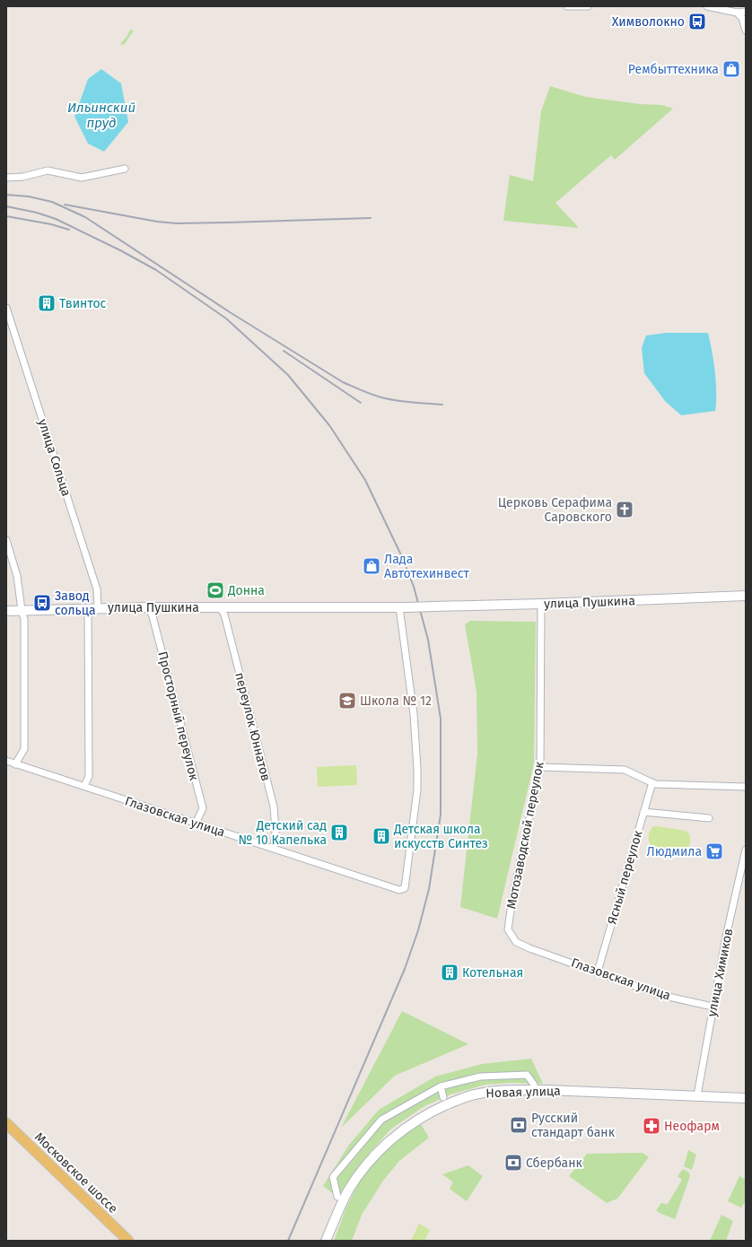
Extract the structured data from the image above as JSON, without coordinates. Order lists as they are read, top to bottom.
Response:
{
  "streets": {
    "main road": ["Московское шоссе"],
    "street": [
      "улица Сольца",
      "улица Пушкина",
      "Просторный переулок",
      "переулок Юннатов",
      "Глазовская улица",
      "Мотозаводской переулок",
      "Ясный переулок",
      "улица Химиков",
      "Новая улица"
    ]
  },
  "crossings": [
    ["улица Сольца", "улица Пушкина"],
    ["улица Пушкина", "Просторный переулок"],
    ["улица Пушкина", "переулок Юннатов"],
    ["улица Пушкина", "Глазовская улица"],
    ["улица Пушкина", "Мотозаводской переулок"],
    ["Просторный переулок", "Глазовская улица"],
    ["переулок Юннатов", "Глазовская улица"],
    ["Глазовская улица", "Мотозаводской переулок"],
    ["Глазовская улица", "Ясный переулок"],
    ["Глазовская улица", "улица Химиков"],
    ["улица Химиков", "Новая улица"]
  ],
  "water": ["Ильинский пруд"],
  "places": {
    "bus stop": ["Химволокно", "Завод сольца"],
    "shop": ["Рембыттехника", "Лада Автотехинвест"],
    "building": [
      "Твинтос",
      "Детский сад № 10 Капелька",
      "Детская школа искусств Синтез",
      "Котельная"
    ],
    "church": ["Церковь Серафима Саровского"],
    "sports": ["Донна"],
    "school or university": ["Школа № 12"],
    "supermarket": ["Людмила"],
    "bank": ["Русский стандарт банк", "Сбербанк"],
    "pharmacy": ["Неофарм"]
  }
}
